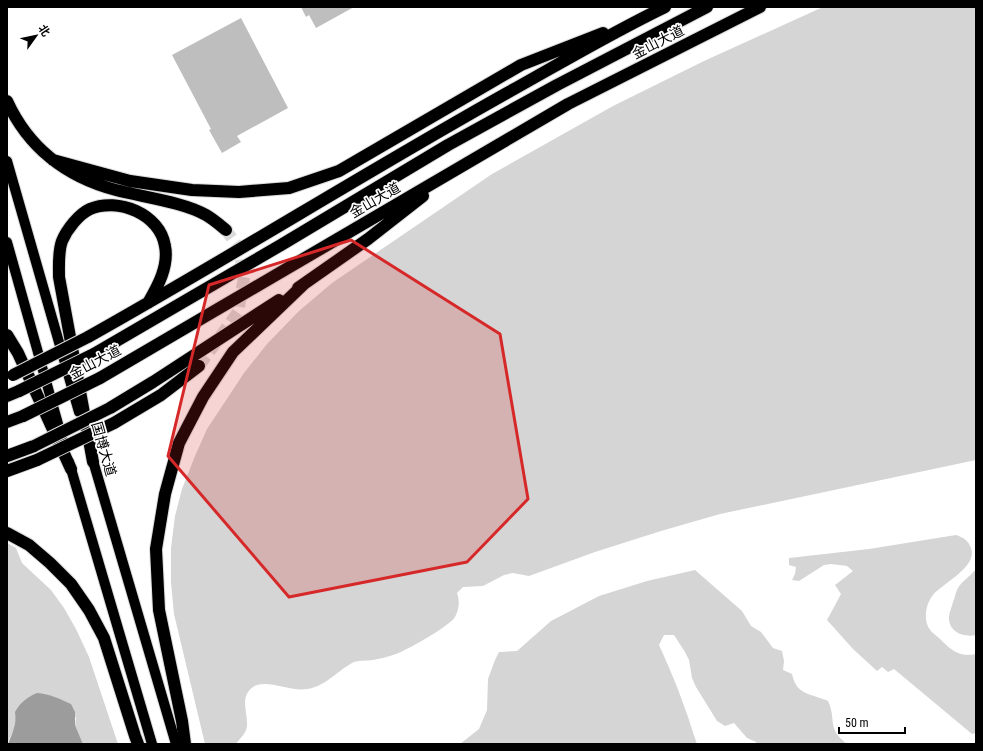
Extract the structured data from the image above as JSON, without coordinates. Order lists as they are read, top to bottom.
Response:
{
  "streets": {
    "highway": ["金山大道"],
    "main road": ["国博大道"]
  },
  "scale_bar": "50 m",
  "north": "top right"
}
